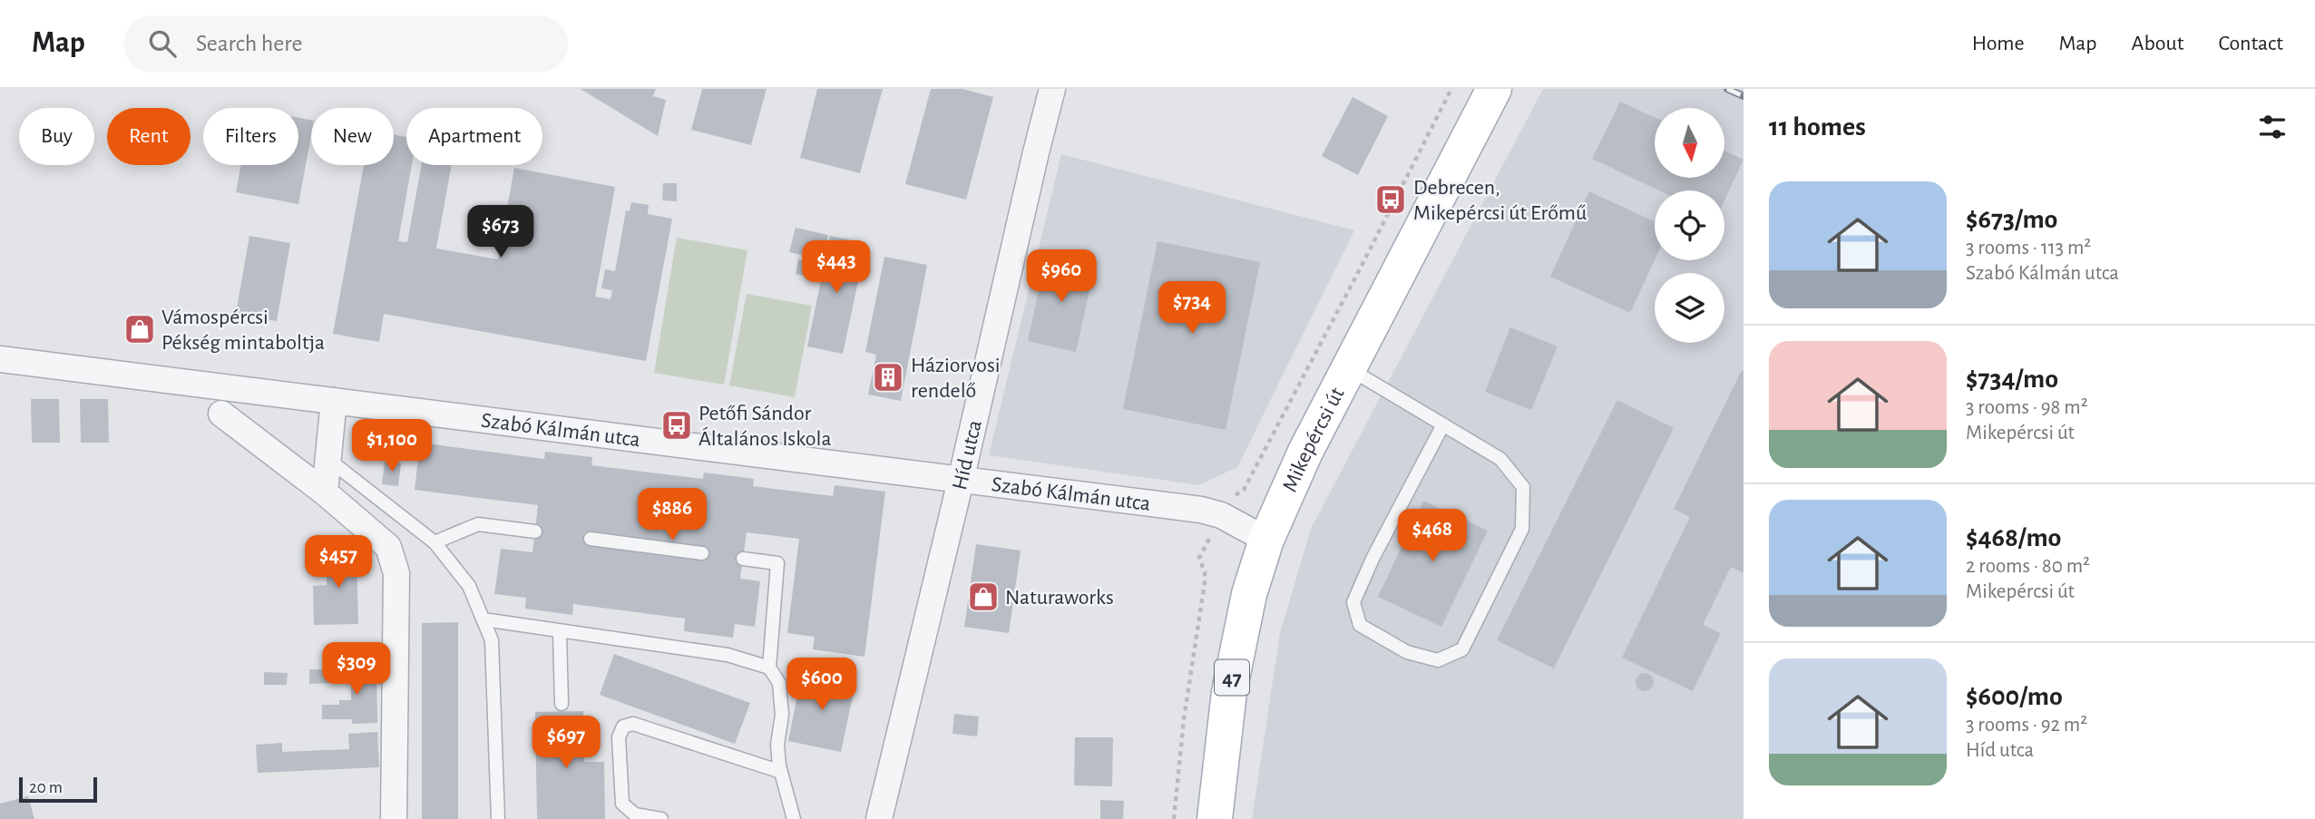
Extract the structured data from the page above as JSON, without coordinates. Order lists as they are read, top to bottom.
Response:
{
  "streets": {
    "main road": ["Mikepércsi út", "47"],
    "street": ["Szabó Kálmán utca", "Híd utca"]
  },
  "crossings": [
    ["Szabó Kálmán utca", "Mikepércsi út"],
    ["Szabó Kálmán utca", "Híd utca"]
  ],
  "places": {
    "bus stop": ["Debrecen, Mikepércsi út Erőmű", "Petőfi Sándor Általános Iskola"],
    "shop": ["Vámospércsi Pékség mintaboltja", "Naturaworks"],
    "building": ["Háziorvosi rendelő"]
  },
  "scale_bar": "20 m",
  "north": "bottom",
  "page": {
    "header": "Map",
    "search": "Search here",
    "nav": [
      "Home",
      "Map",
      "About",
      "Contact"
    ],
    "heading": "11 homes",
    "chip": [
      "Buy",
      "Rent",
      "Filters",
      "New",
      "Apartment"
    ],
    "list": [
      {
        "name": "$673/mo",
        "note": "3 rooms · 113 m² · Szabó Kálmán utca"
      },
      {
        "name": "$734/mo",
        "note": "3 rooms · 98 m² · Mikepércsi út"
      },
      {
        "name": "$468/mo",
        "note": "2 rooms · 80 m² · Mikepércsi út"
      },
      {
        "name": "$600/mo",
        "note": "3 rooms · 92 m² · Híd utca"
      }
    ],
    "price": [
      "$673",
      "$443",
      "$960",
      "$734",
      "$1,100",
      "$886",
      "$468",
      "$457",
      "$309",
      "$600",
      "$697"
    ],
    "scale": "20 m"
  }
}
